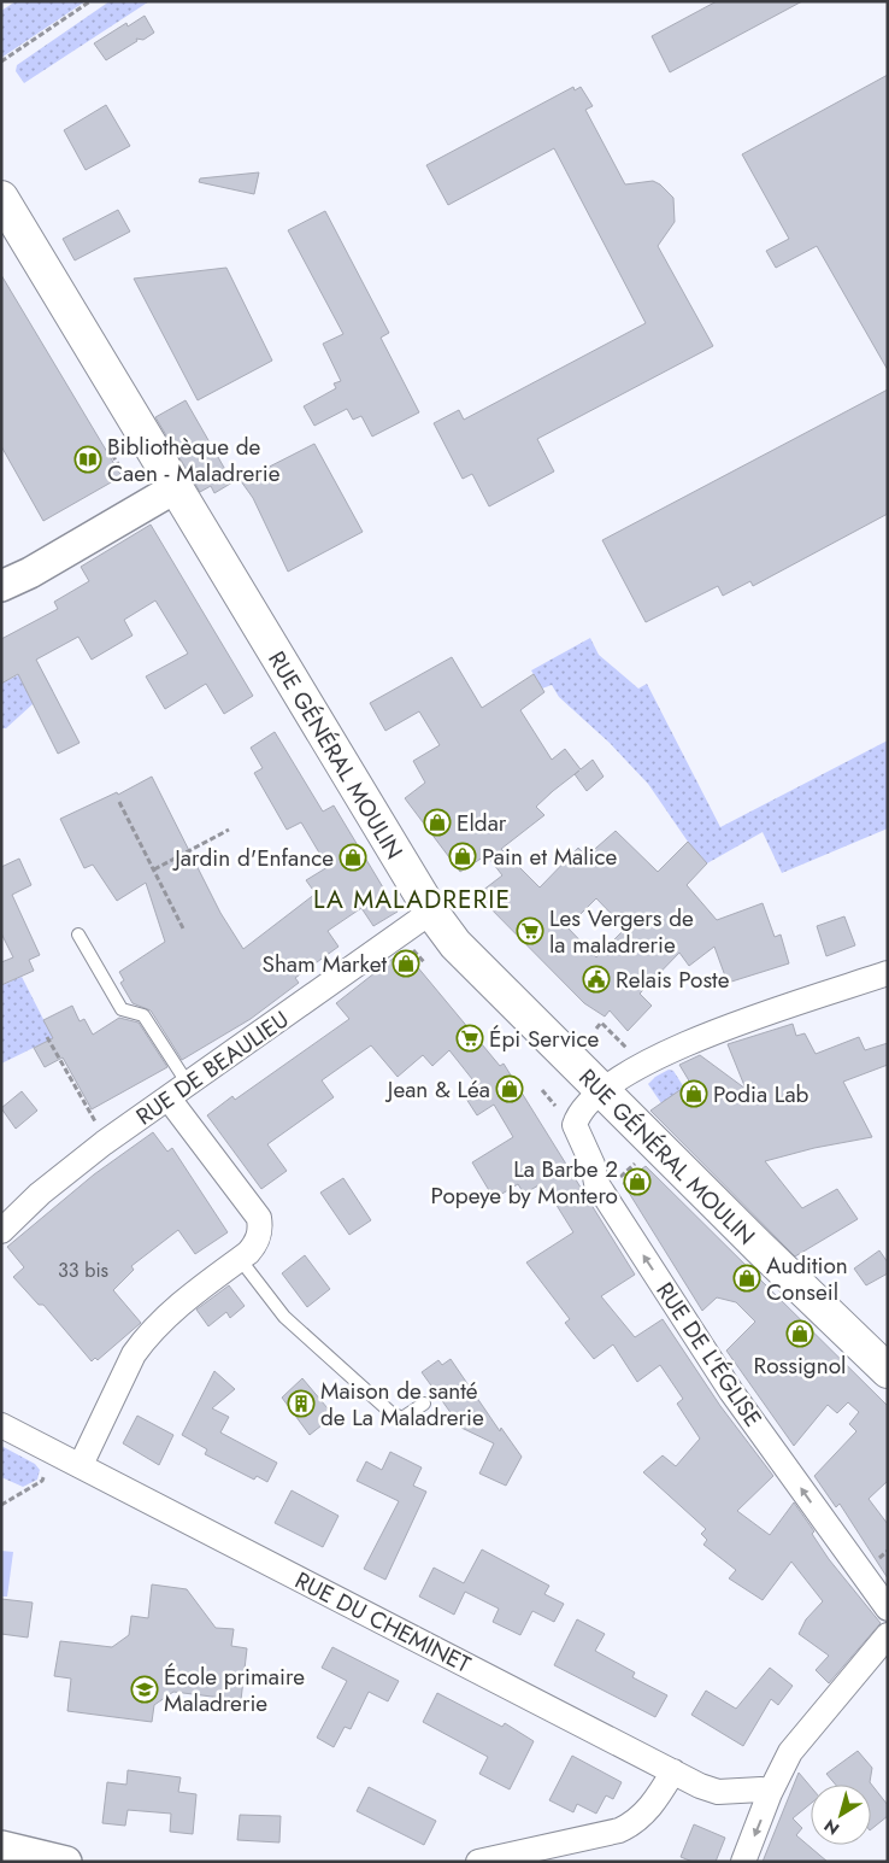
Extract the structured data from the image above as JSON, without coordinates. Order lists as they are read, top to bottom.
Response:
{
  "streets": {
    "main road": ["RUE GÉNÉRAL MOULIN"],
    "street": ["RUE DE BEAULIEU", "RUE DE L'ÉGLISE", "RUE DU CHEMINET"]
  },
  "crossings": [
    ["RUE GÉNÉRAL MOULIN", "RUE DE BEAULIEU"],
    ["RUE GÉNÉRAL MOULIN", "RUE DE L'ÉGLISE"]
  ],
  "one_way": ["RUE DE L'ÉGLISE"],
  "districts": ["LA MALADRERIE"],
  "places": {
    "library": ["Bibliothèque de Caen - Maladrerie"],
    "shop": [
      "Eldar",
      "Pain et Malice",
      "Jardin d'Enfance",
      "Sham Market",
      "Jean & Léa",
      "Podia Lab",
      "La Barbe 2 Popeye by Montero",
      "Audition Conseil",
      "Rossignol"
    ],
    "supermarket": ["Les Vergers de la maladrerie", "Épi Service"],
    "public building": ["Relais Poste"],
    "building": ["Maison de santé de La Maladrerie"],
    "school or university": ["École primaire Maladrerie"]
  },
  "house_numbers": ["33 bis"],
  "north": "bottom left"
}
